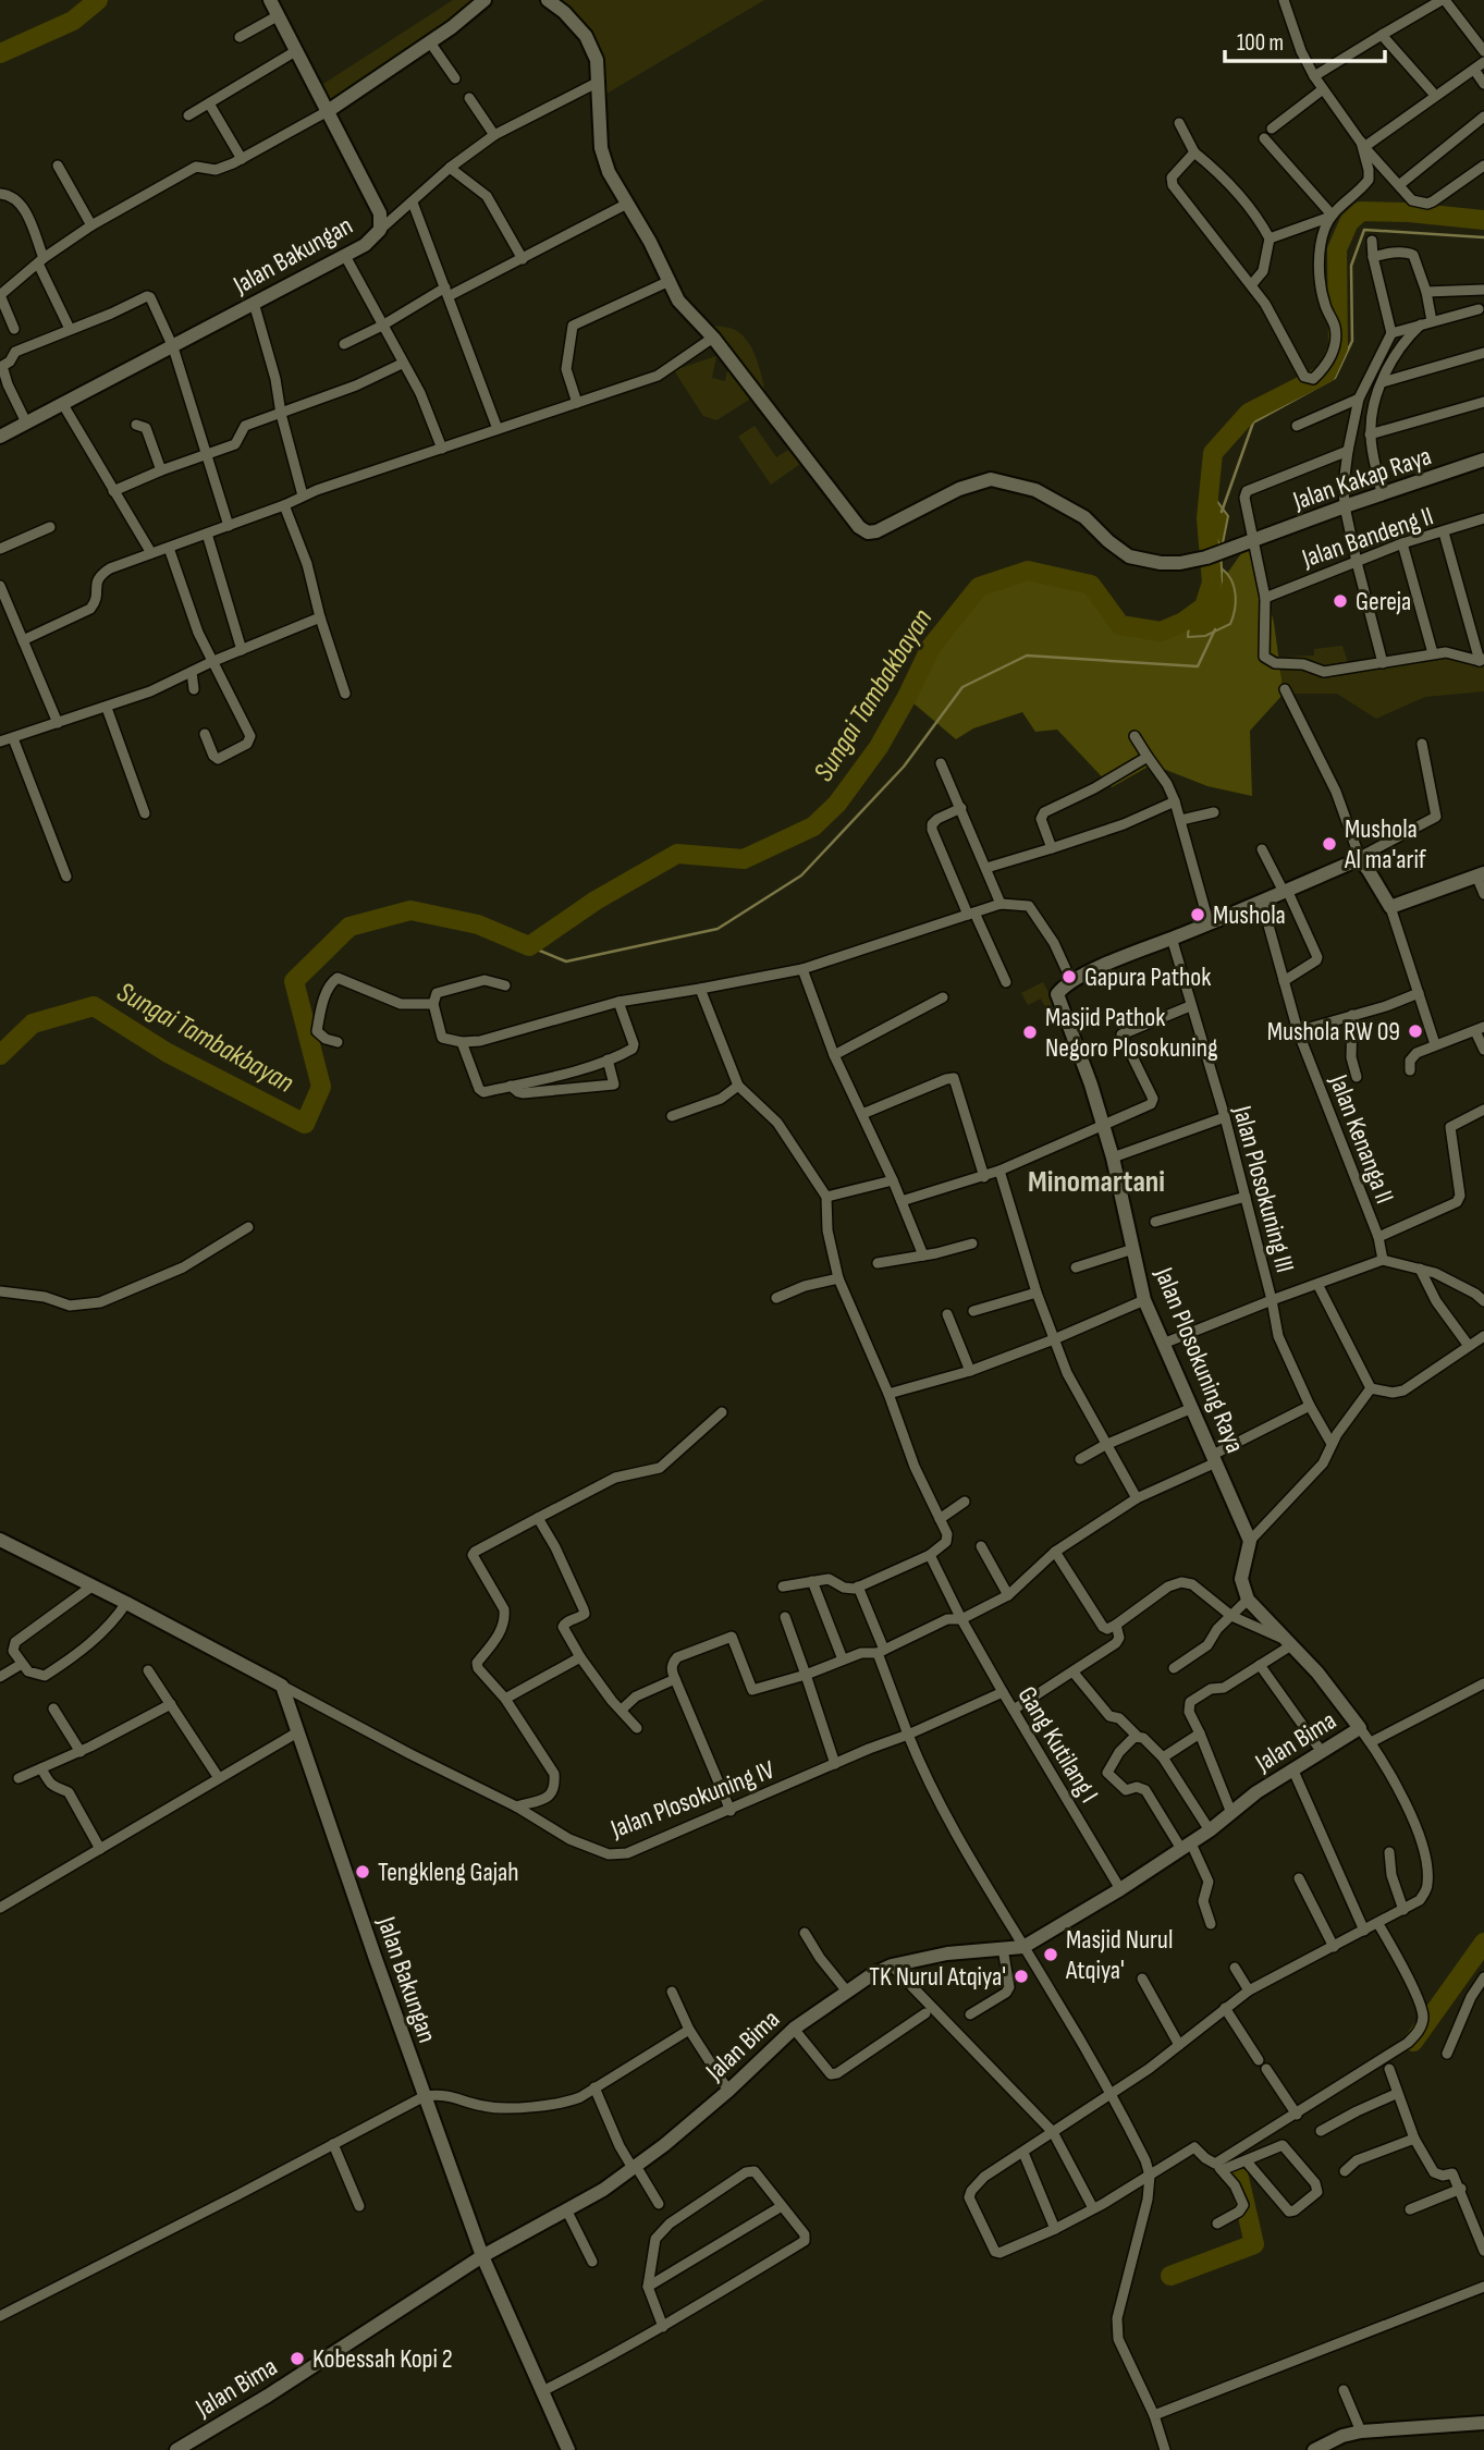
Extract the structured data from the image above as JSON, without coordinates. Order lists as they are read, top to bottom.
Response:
{
  "streets": {
    "street": [
      "Jalan Bakungan",
      "Jalan Kakap Raya",
      "Jalan Bandeng II",
      "Jalan Kenanga II",
      "Jalan Plosokuning III",
      "Jalan Plosokuning Raya",
      "Jalan Bima",
      "Gang Kutilang I",
      "Jalan Plosokuning IV"
    ]
  },
  "crossings": [
    ["Jalan Bakungan", "Jalan Bima"],
    ["Jalan Bakungan", "Jalan Plosokuning IV"],
    ["Jalan Bima", "Gang Kutilang I"],
    ["Gang Kutilang I", "Jalan Plosokuning IV"]
  ],
  "districts": ["Minomartani"],
  "water": ["Sungai Tambakbayan"],
  "places": [
    "Gereja",
    "Mushola Al ma'arif",
    "Mushola",
    "Gapura Pathok",
    "Mushola RW 09",
    "Masjid Pathok Negoro Plosokuning",
    "Tengkleng Gajah",
    "Masjid Nurul Atqiya'",
    "TK Nurul Atqiya'",
    "Kobessah Kopi 2"
  ],
  "scale_bar": "100 m"
}
